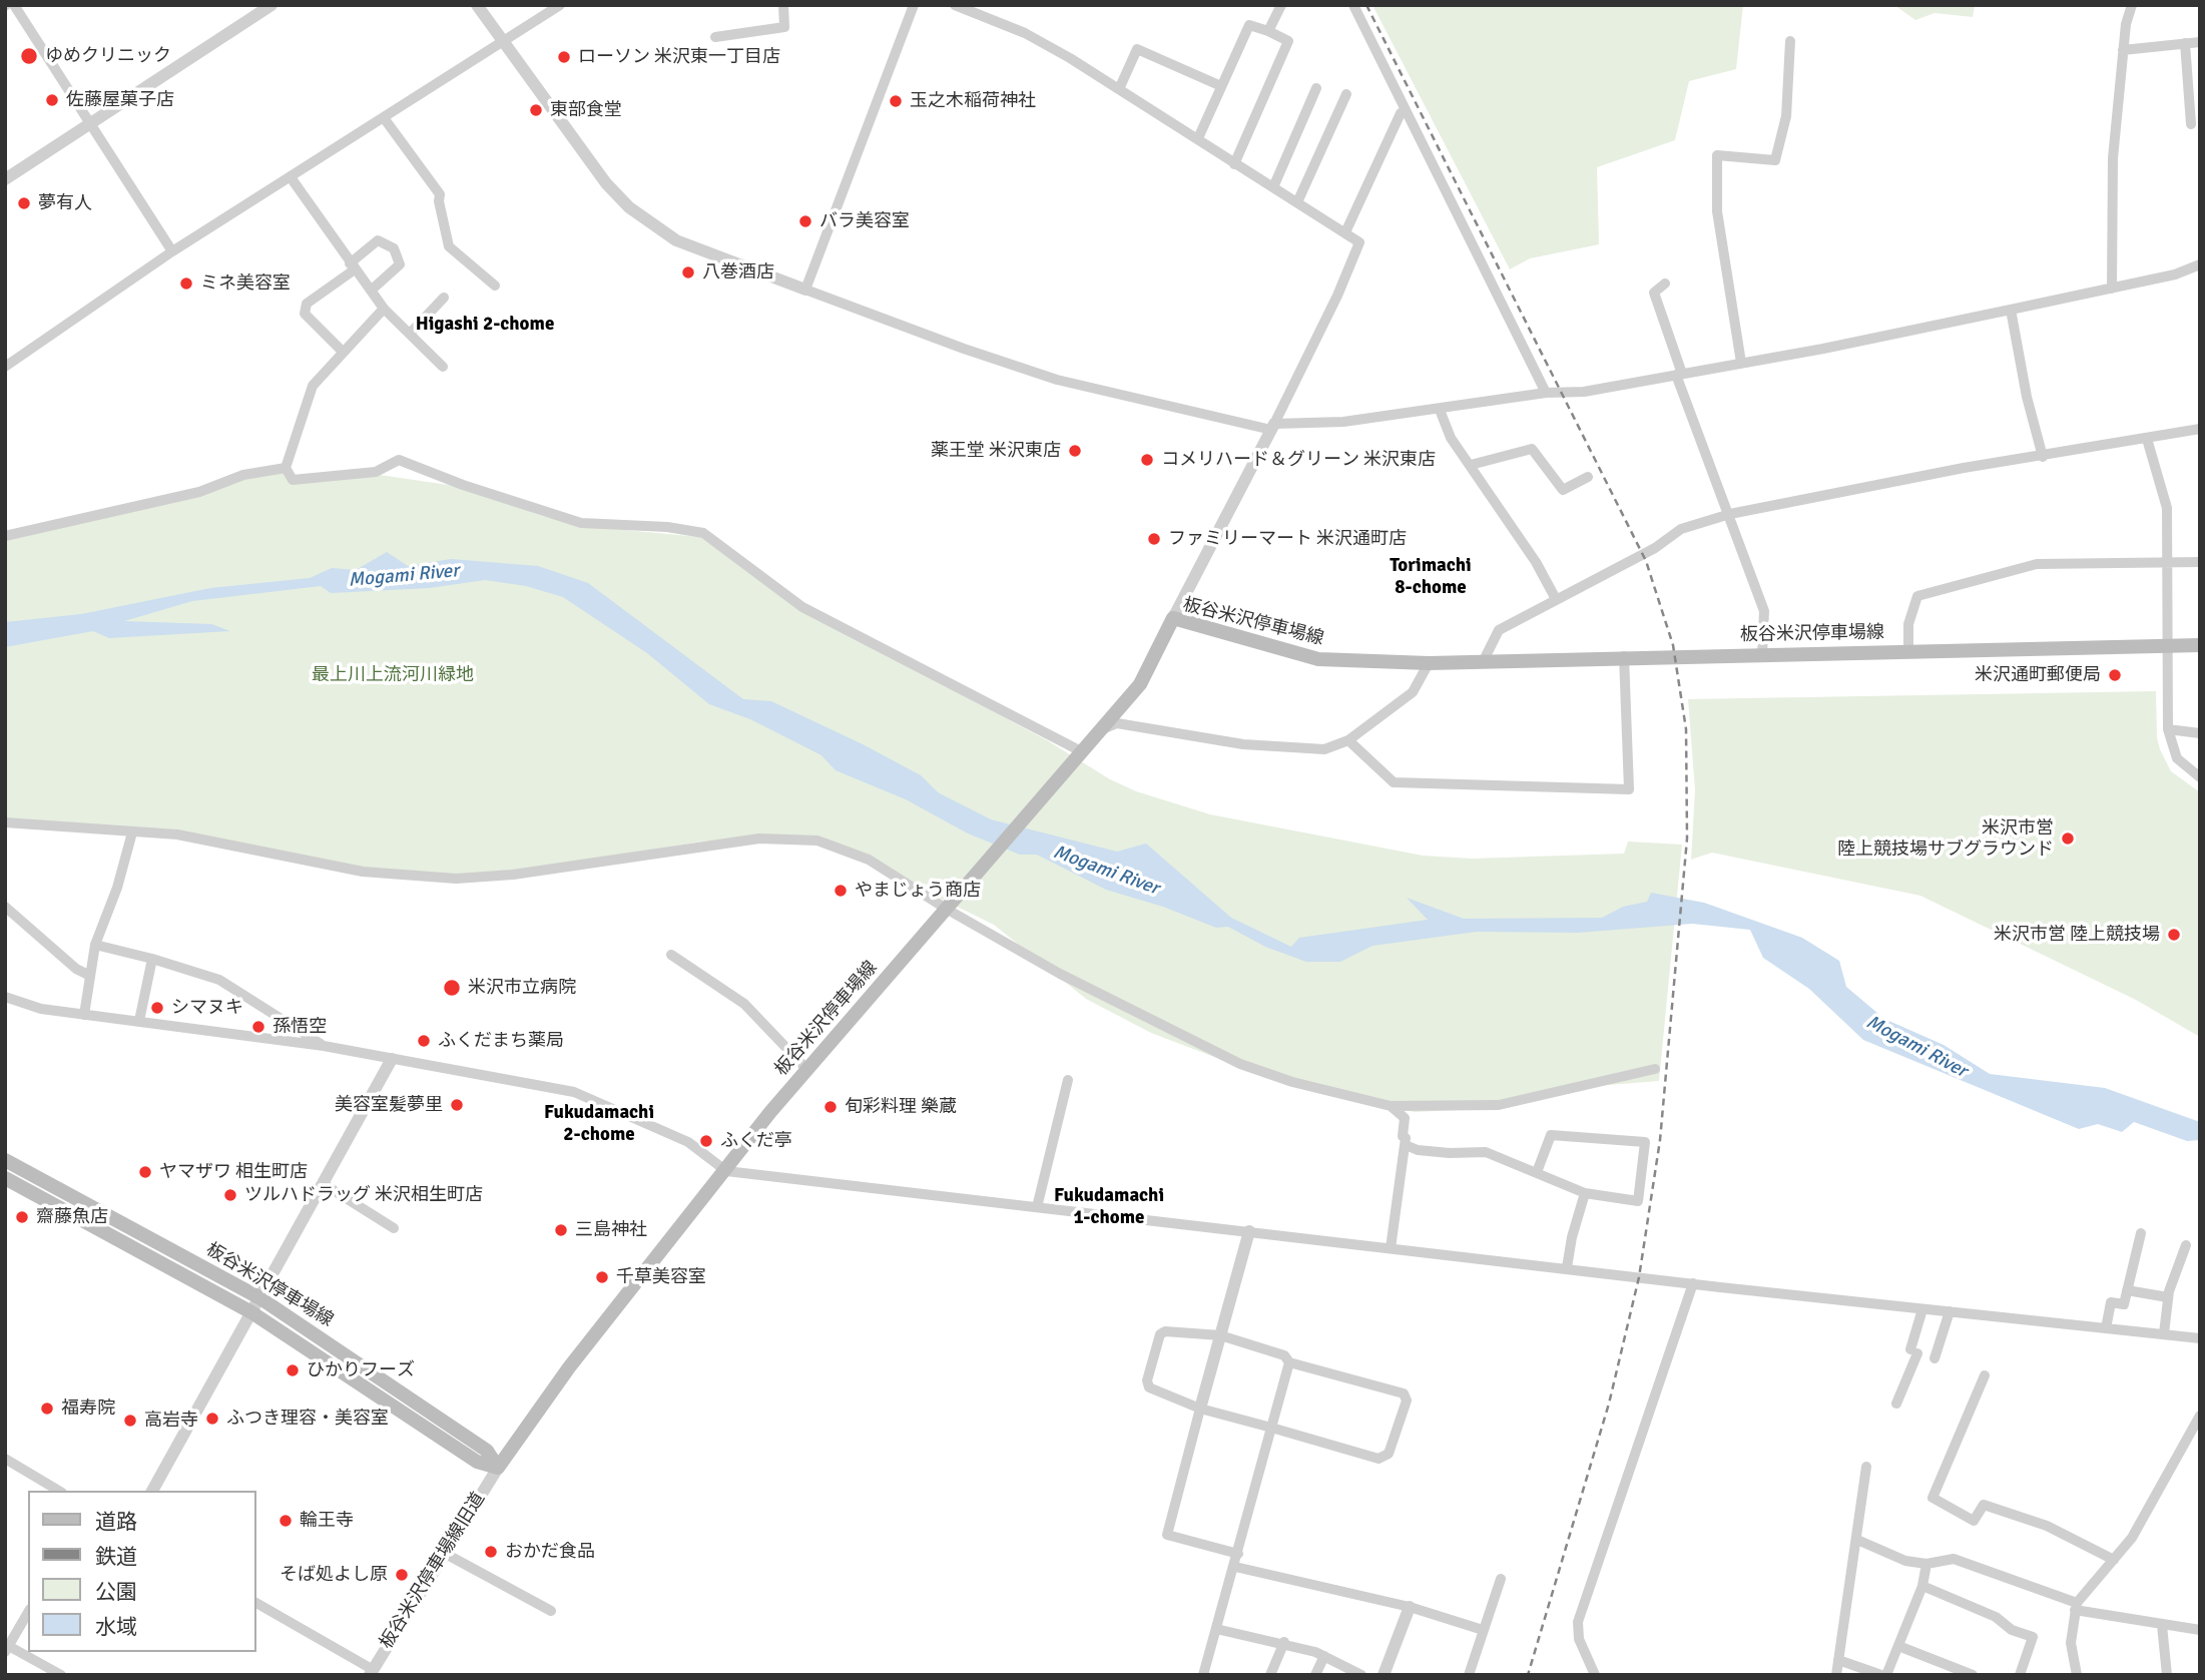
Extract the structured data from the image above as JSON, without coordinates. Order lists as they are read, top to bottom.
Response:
{
  "streets": {
    "main road": ["板谷米沢停車場線"],
    "street": ["板谷米沢停車場線旧道"]
  },
  "crossings": [
    ["板谷米沢停車場線", "板谷米沢停車場線旧道"]
  ],
  "districts": [
    "Higashi 2-chome",
    "Torimachi 8-chome",
    "Fukudamachi 2-chome",
    "Fukudamachi 1-chome"
  ],
  "water": ["Mogami River"],
  "parks": ["最上川上流河川緑地"],
  "places": [
    "ゆめクリニック",
    "ローソン 米沢東一丁目店",
    "佐藤屋菓子店",
    "玉之木稲荷神社",
    "東部食堂",
    "夢有人",
    "バラ美容室",
    "八巻酒店",
    "ミネ美容室",
    "薬王堂 米沢東店",
    "コメリハード＆グリーン 米沢東店",
    "ファミリーマート 米沢通町店",
    "米沢通町郵便局",
    "米沢市営 陸上競技場サブグラウンド",
    "やまじょう商店",
    "米沢市営 陸上競技場",
    "米沢市立病院",
    "シマヌキ",
    "孫悟空",
    "ふくだまち薬局",
    "美容室髪夢里",
    "旬彩料理 樂蔵",
    "ふくだ亭",
    "ヤマザワ 相生町店",
    "ツルハドラッグ 米沢相生町店",
    "齋藤魚店",
    "三島神社",
    "千草美容室",
    "ひかりフーズ",
    "福寿院",
    "ふつき理容・美容室",
    "高岩寺",
    "輪王寺",
    "おかだ食品",
    "そば処よし原"
  ],
  "legend": [
    "道路",
    "鉄道",
    "公園",
    "水域"
  ]
}
